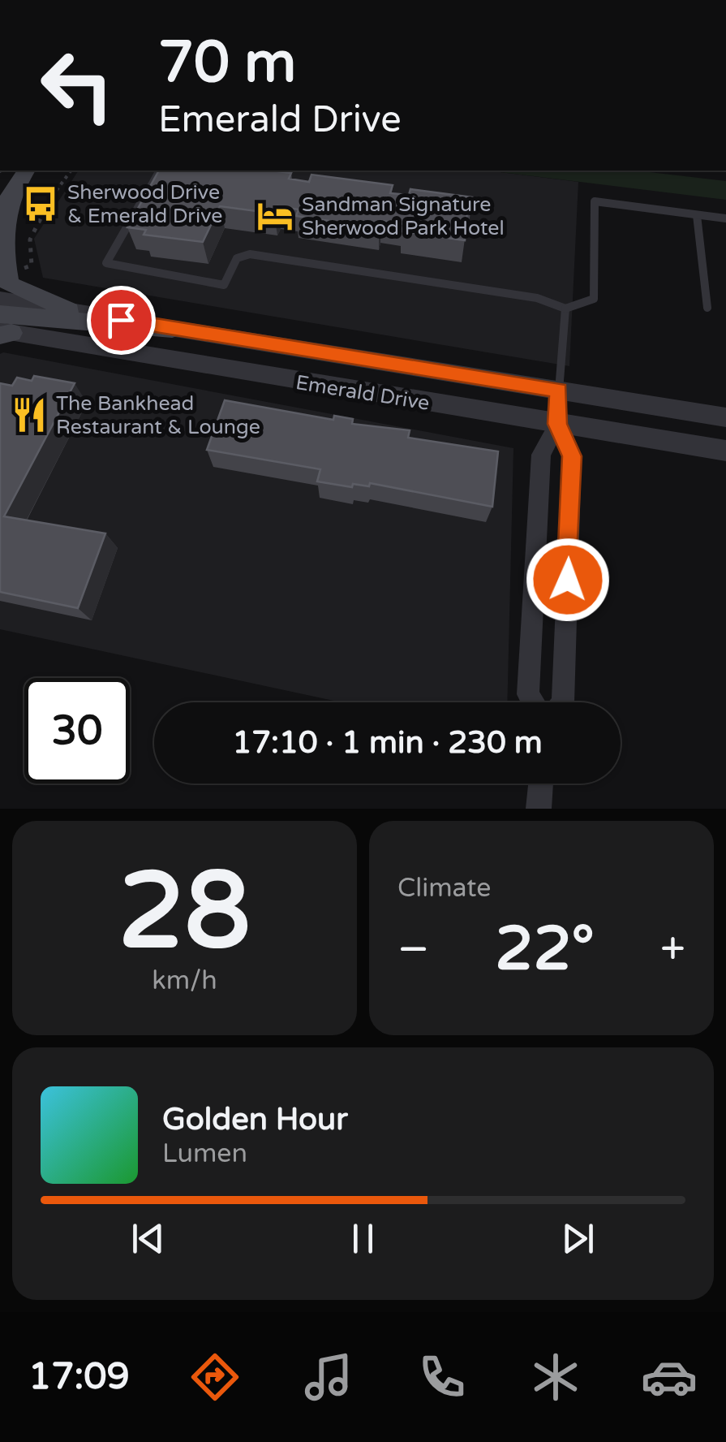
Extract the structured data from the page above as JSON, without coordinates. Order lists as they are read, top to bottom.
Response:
{
  "streets": {
    "street": ["Emerald Drive"]
  },
  "places": {
    "bus stop": ["Sherwood Drive & Emerald Drive"],
    "hotel": ["Sandman Signature Sherwood Park Hotel"],
    "restaurant": ["The Bankhead Restaurant & Lounge"]
  },
  "page": {
    "turn": ["70 m", "Emerald Drive"],
    "limit": "30",
    "trip": "17:10 · 1 min · 230 m",
    "tile": [
      ["28", "km/h"],
      "Climate"
    ],
    "heat": ["−", "22°", "+"],
    "song": ["Golden Hour", "Lumen"],
    "tabs": "17:09"
  }
}
